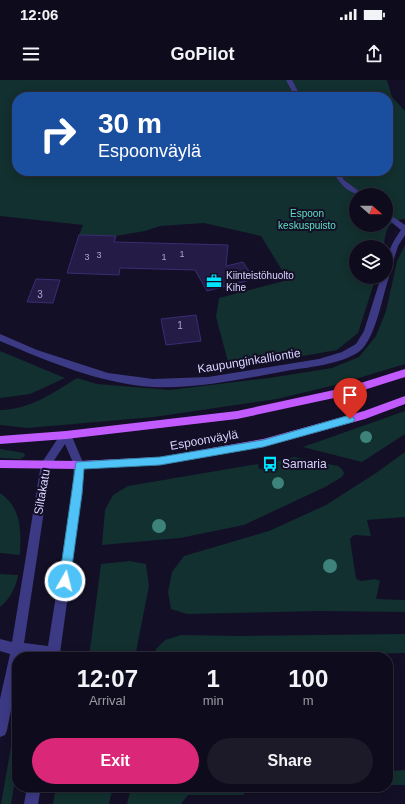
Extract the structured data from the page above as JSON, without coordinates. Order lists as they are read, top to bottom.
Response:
{
  "streets": {
    "main road": ["Espoonväylä"],
    "street": ["Kaupunginkalliontie", "Siltakatu"]
  },
  "crossings": [
    ["Espoonväylä", "Siltakatu"]
  ],
  "parks": ["Espoon keskuspuisto"],
  "places": {
    "office": ["Kiinteistöhuolto Kihe"],
    "bus stop": ["Samaria"]
  },
  "house_numbers": [
    "1",
    "3",
    "3",
    "1",
    "3",
    "1"
  ],
  "north": "right",
  "page": {
    "status": "12:06",
    "header": "GoPilot",
    "turn": ["30 m", "Espoonväylä"],
    "eta": [
      "12:07",
      "Arrival",
      "1",
      "min",
      "100",
      "m"
    ],
    "buttons": ["Exit", "Share"]
  }
}
